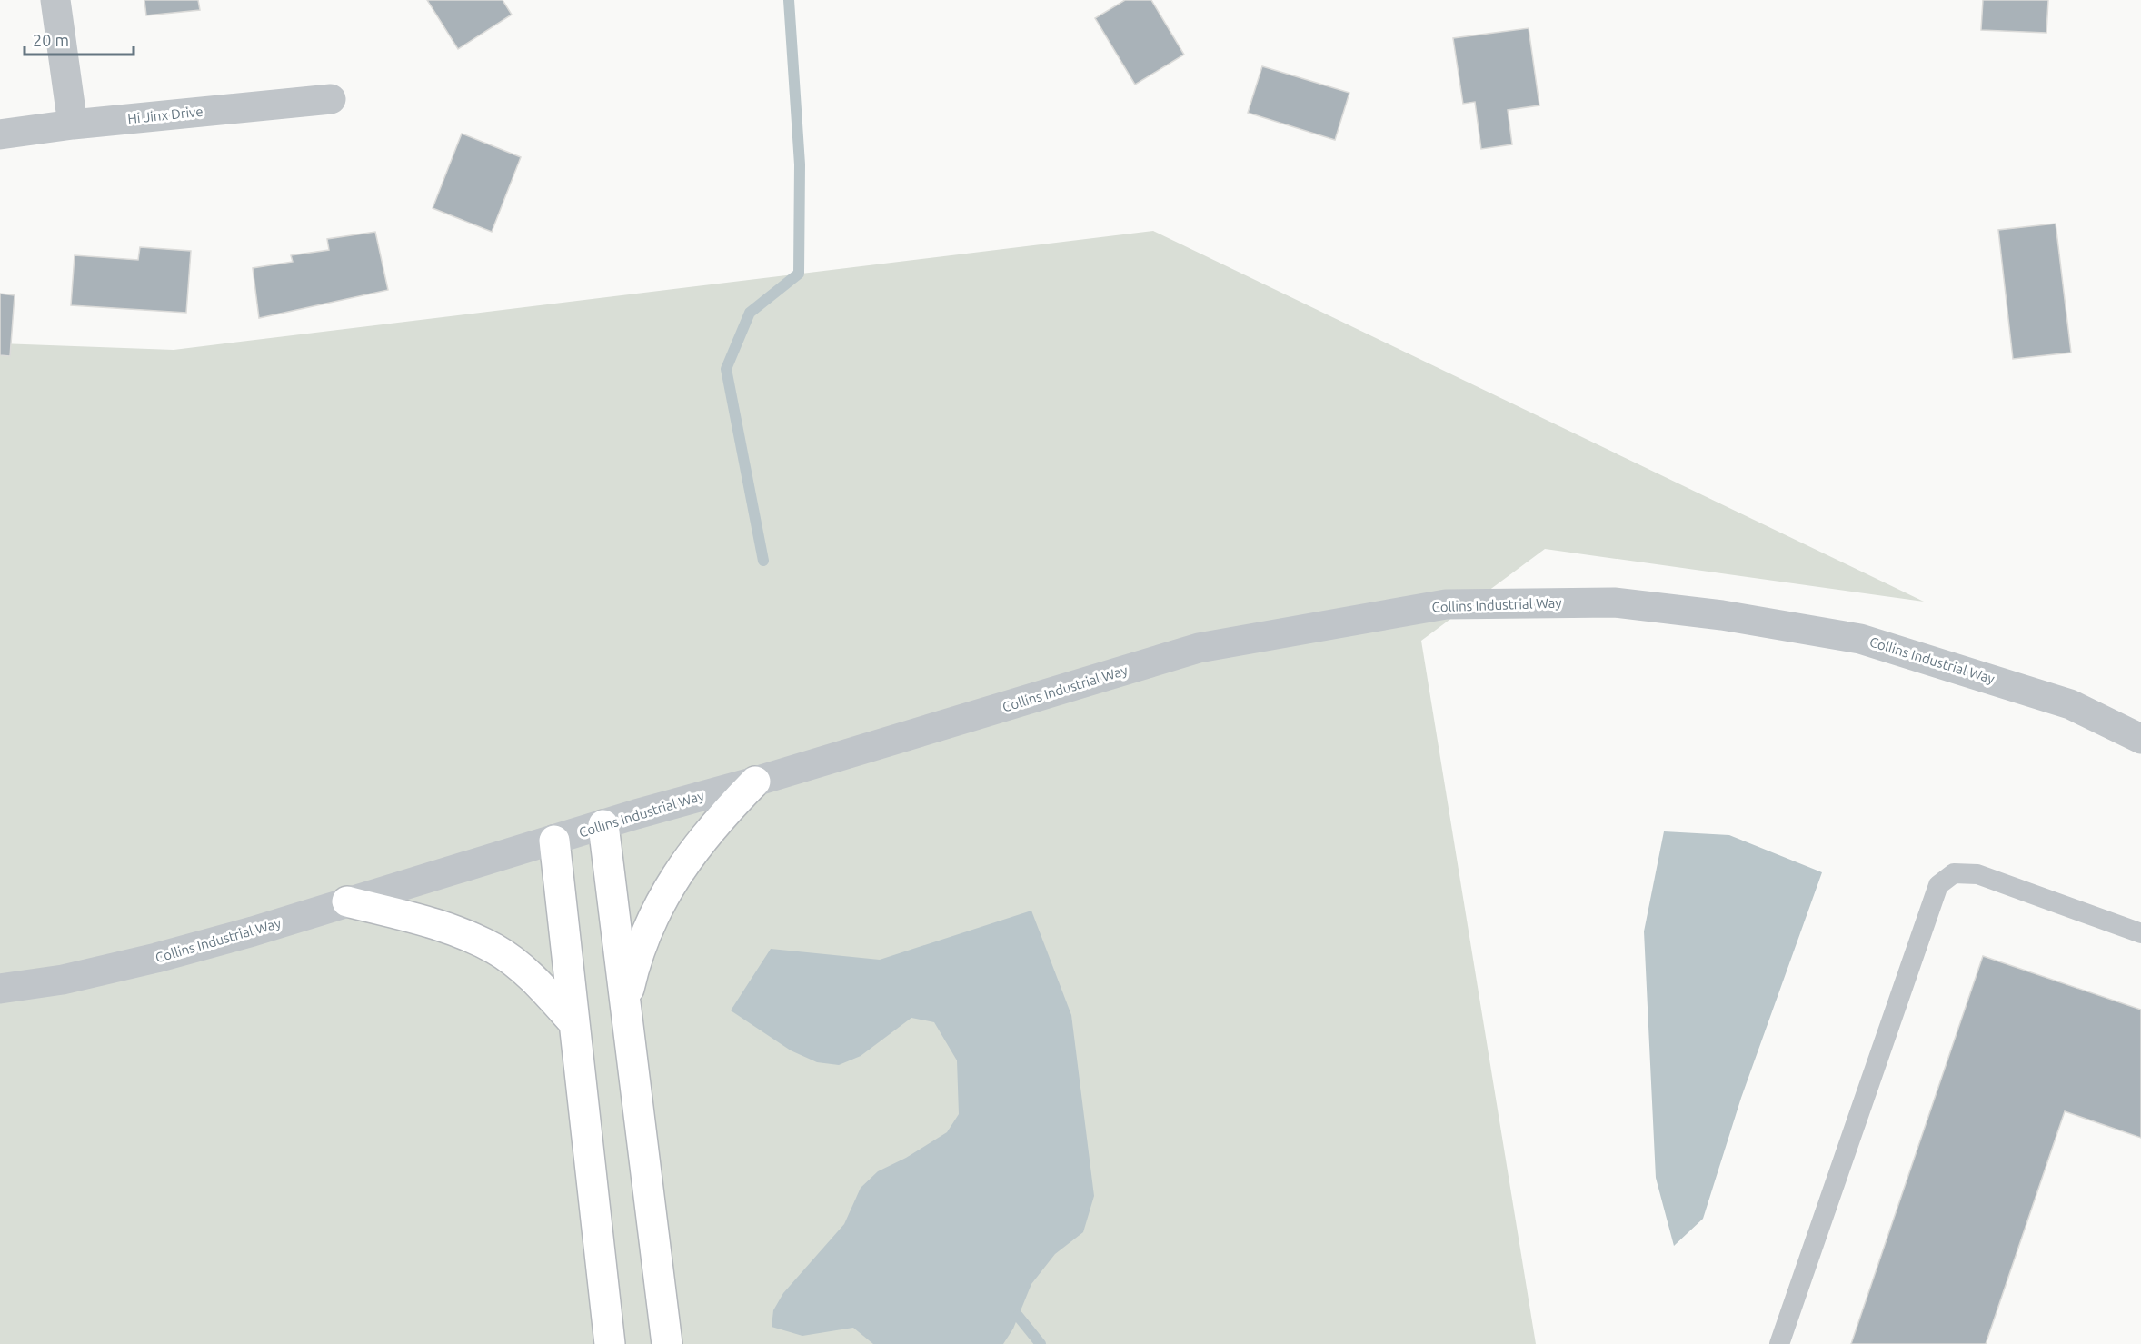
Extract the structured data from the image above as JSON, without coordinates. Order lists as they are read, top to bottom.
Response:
{
  "streets": {
    "street": ["Hi Jinx Drive", "Collins Industrial Way"]
  },
  "scale_bar": "20 m"
}
